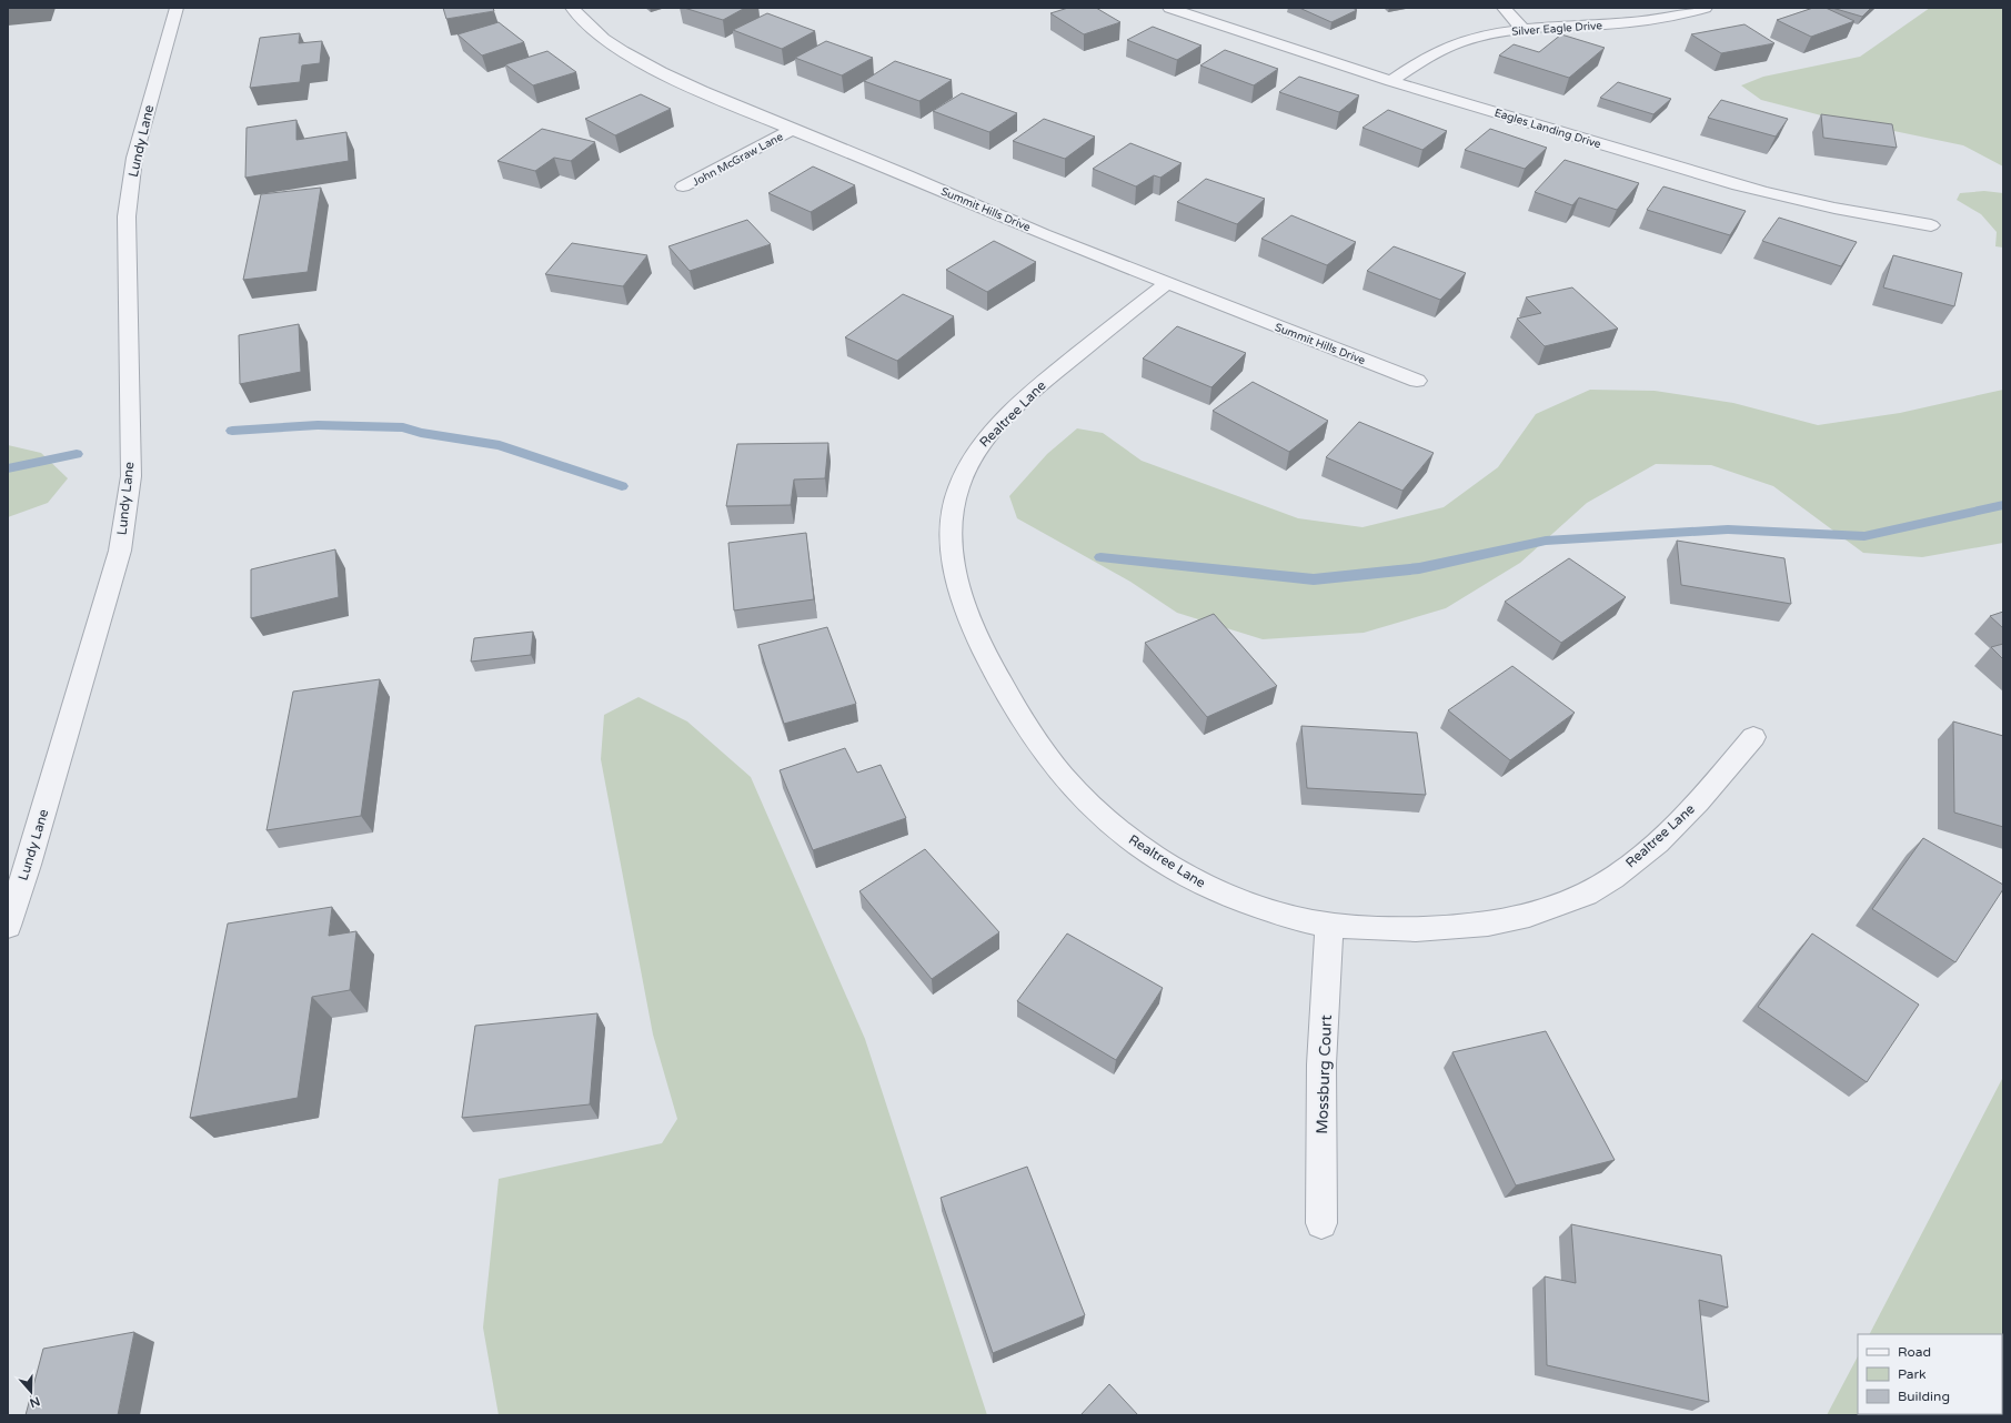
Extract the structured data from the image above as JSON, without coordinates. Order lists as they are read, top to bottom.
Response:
{
  "streets": {
    "street": [
      "Silver Eagle Drive",
      "Eagles Landing Drive",
      "Lundy Lane",
      "John McGraw Lane",
      "Summit Hills Drive",
      "Realtree Lane",
      "Mossburg Court"
    ]
  },
  "crossings": [
    ["Silver Eagle Drive", "Eagles Landing Drive"],
    ["John McGraw Lane", "Summit Hills Drive"],
    ["Summit Hills Drive", "Realtree Lane"],
    ["Realtree Lane", "Mossburg Court"]
  ],
  "legend": ["Road", "Park", "Building"],
  "north": "bottom"
}
